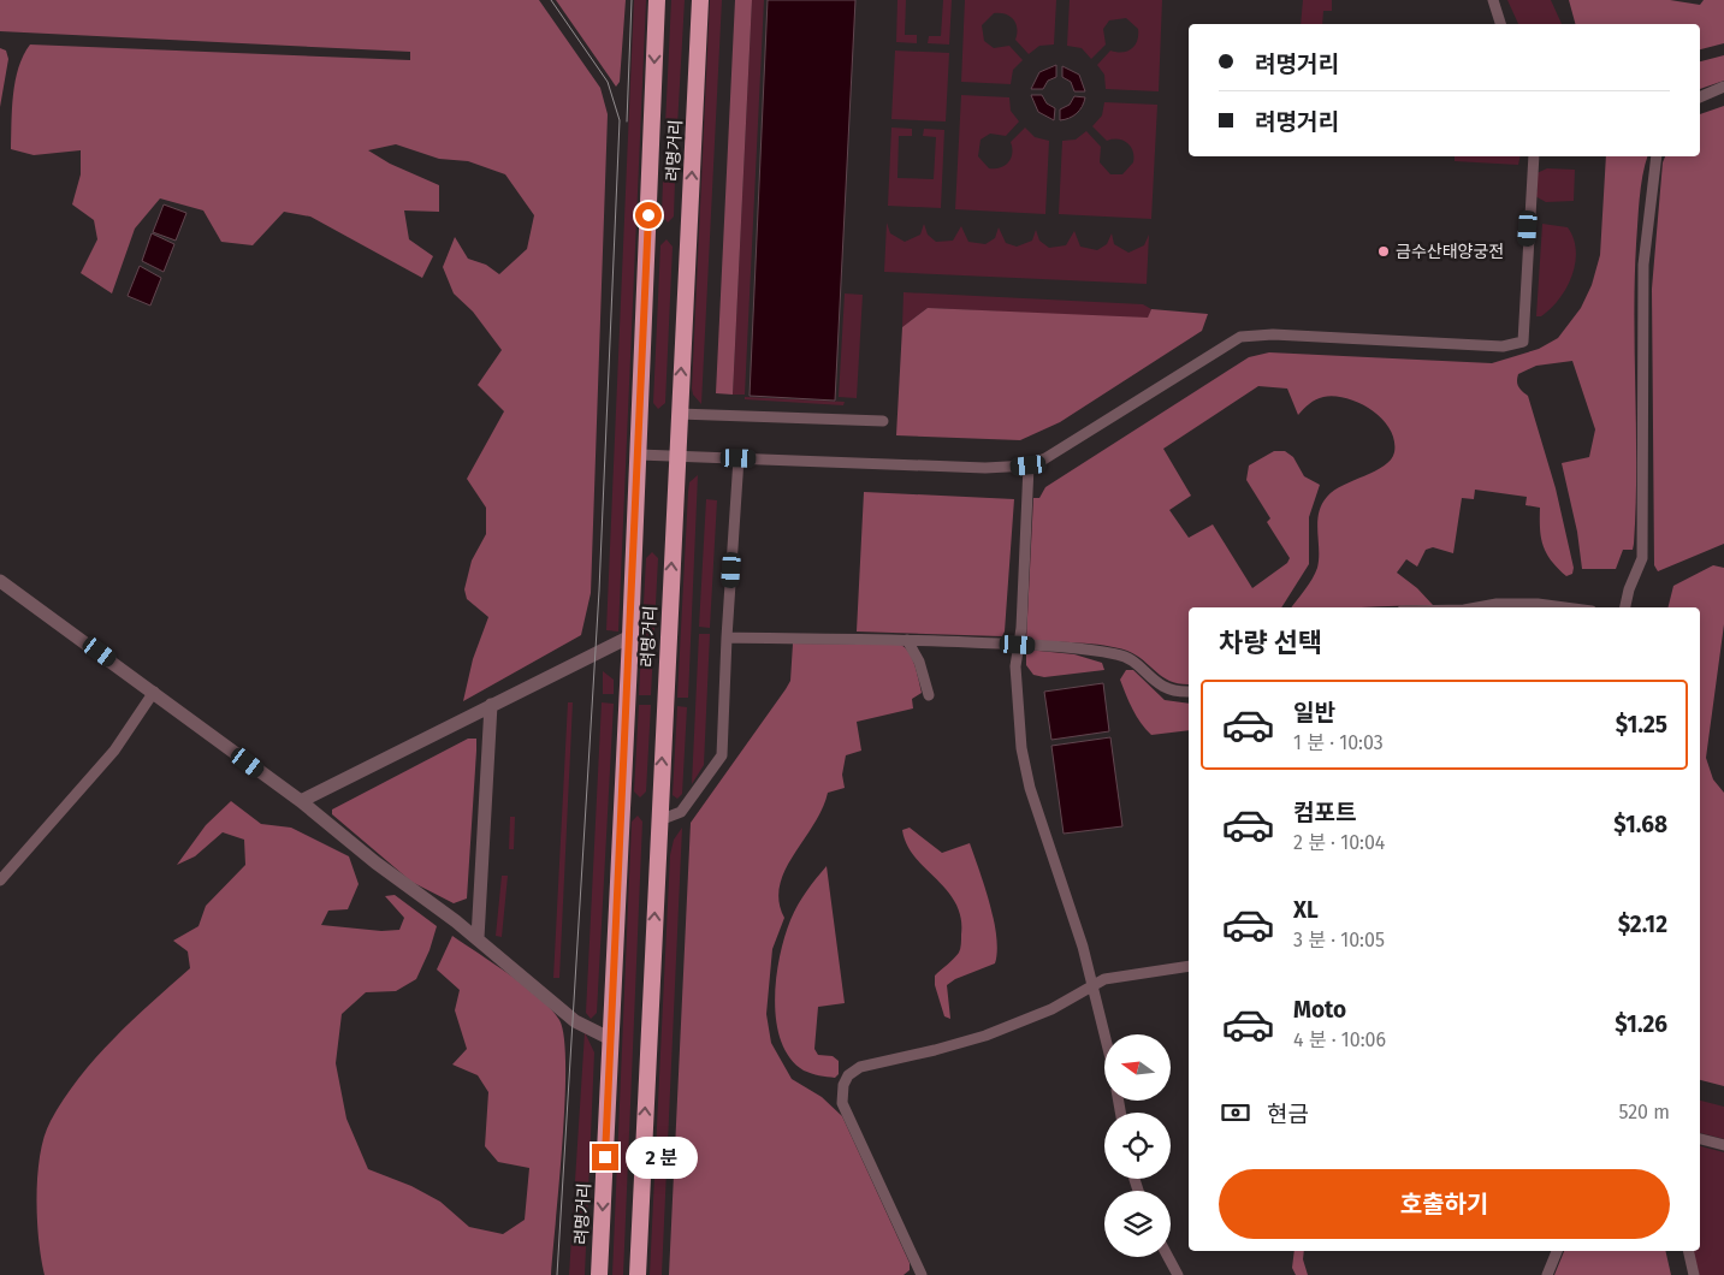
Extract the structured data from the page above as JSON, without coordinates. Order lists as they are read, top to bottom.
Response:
{
  "streets": {
    "highway": ["려명거리"]
  },
  "places": ["금수산태양궁전"],
  "north": "left",
  "page": {
    "banner": ["려명거리", "려명거리"],
    "heading": "차량 선택",
    "list": [
      {
        "name": "일반",
        "note": "1 분 · 10:03",
        "value": "$1.25"
      },
      {
        "name": "컴포트",
        "note": "2 분 · 10:04",
        "value": "$1.68"
      },
      {
        "name": "XL",
        "note": "3 분 · 10:05",
        "value": "$2.12"
      },
      {
        "name": "Moto",
        "note": "4 분 · 10:06",
        "value": "$1.26"
      }
    ],
    "pay": ["현금", "520 m"],
    "bubble": "2 분",
    "buttons": "호출하기"
  }
}
